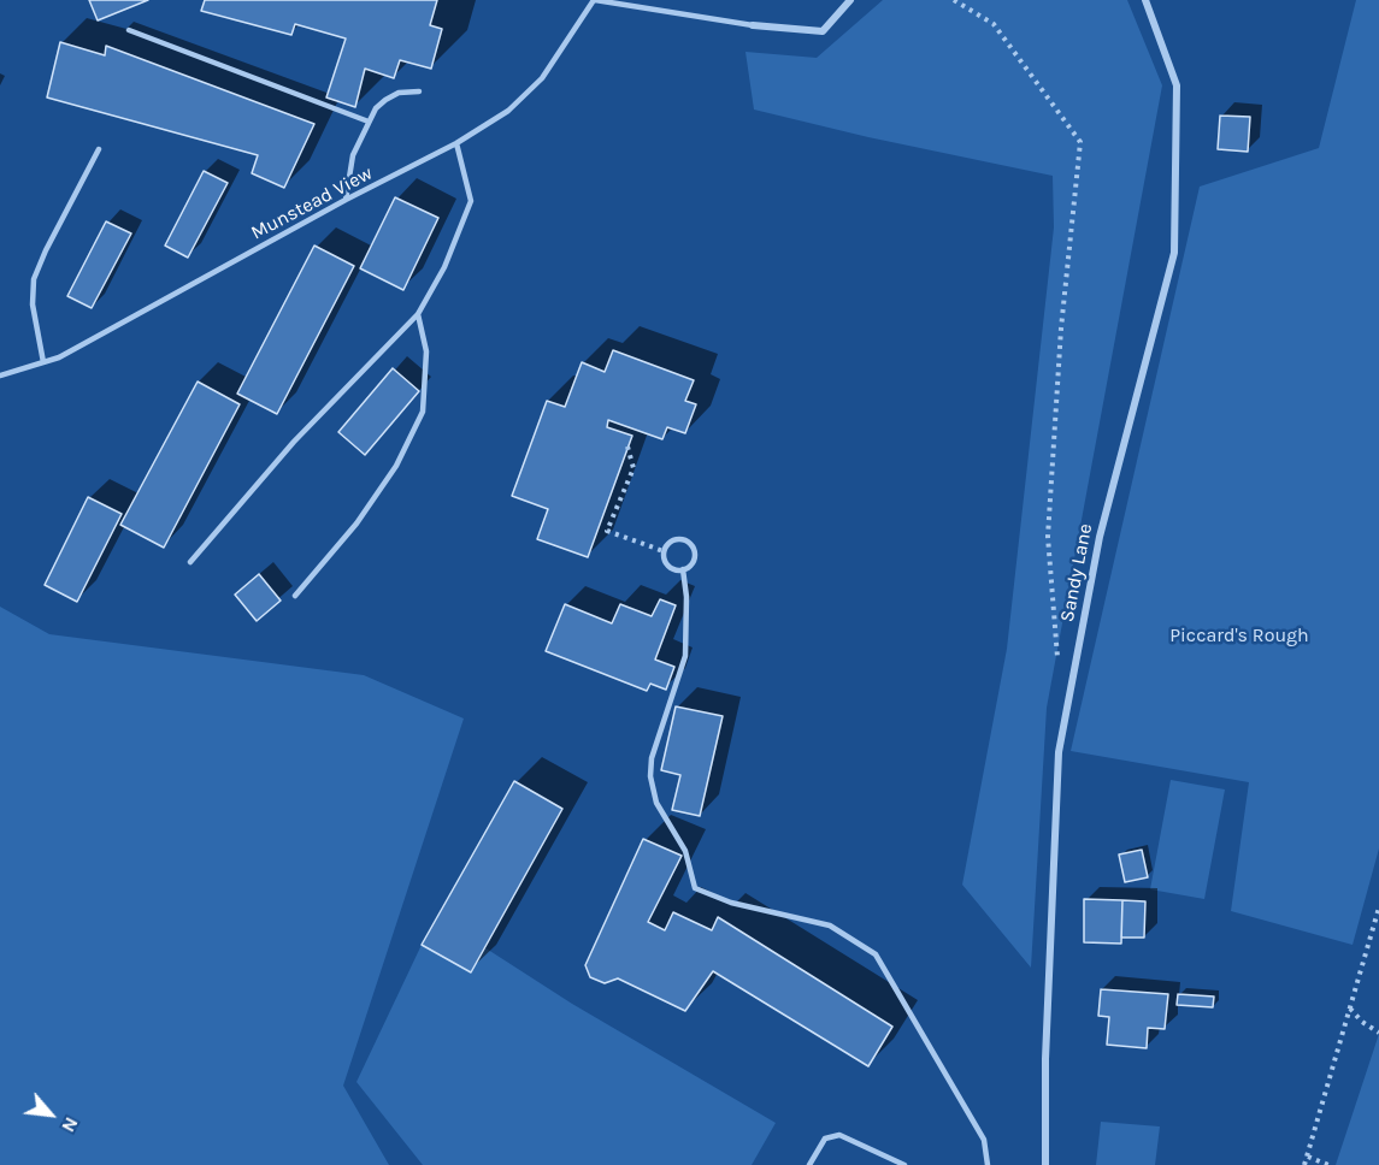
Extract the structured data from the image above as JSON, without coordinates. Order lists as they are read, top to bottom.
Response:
{
  "streets": {
    "street": ["Sandy Lane"],
    "lane": ["Munstead View"]
  },
  "parks": ["Piccard's Rough"],
  "north": "bottom right"
}
